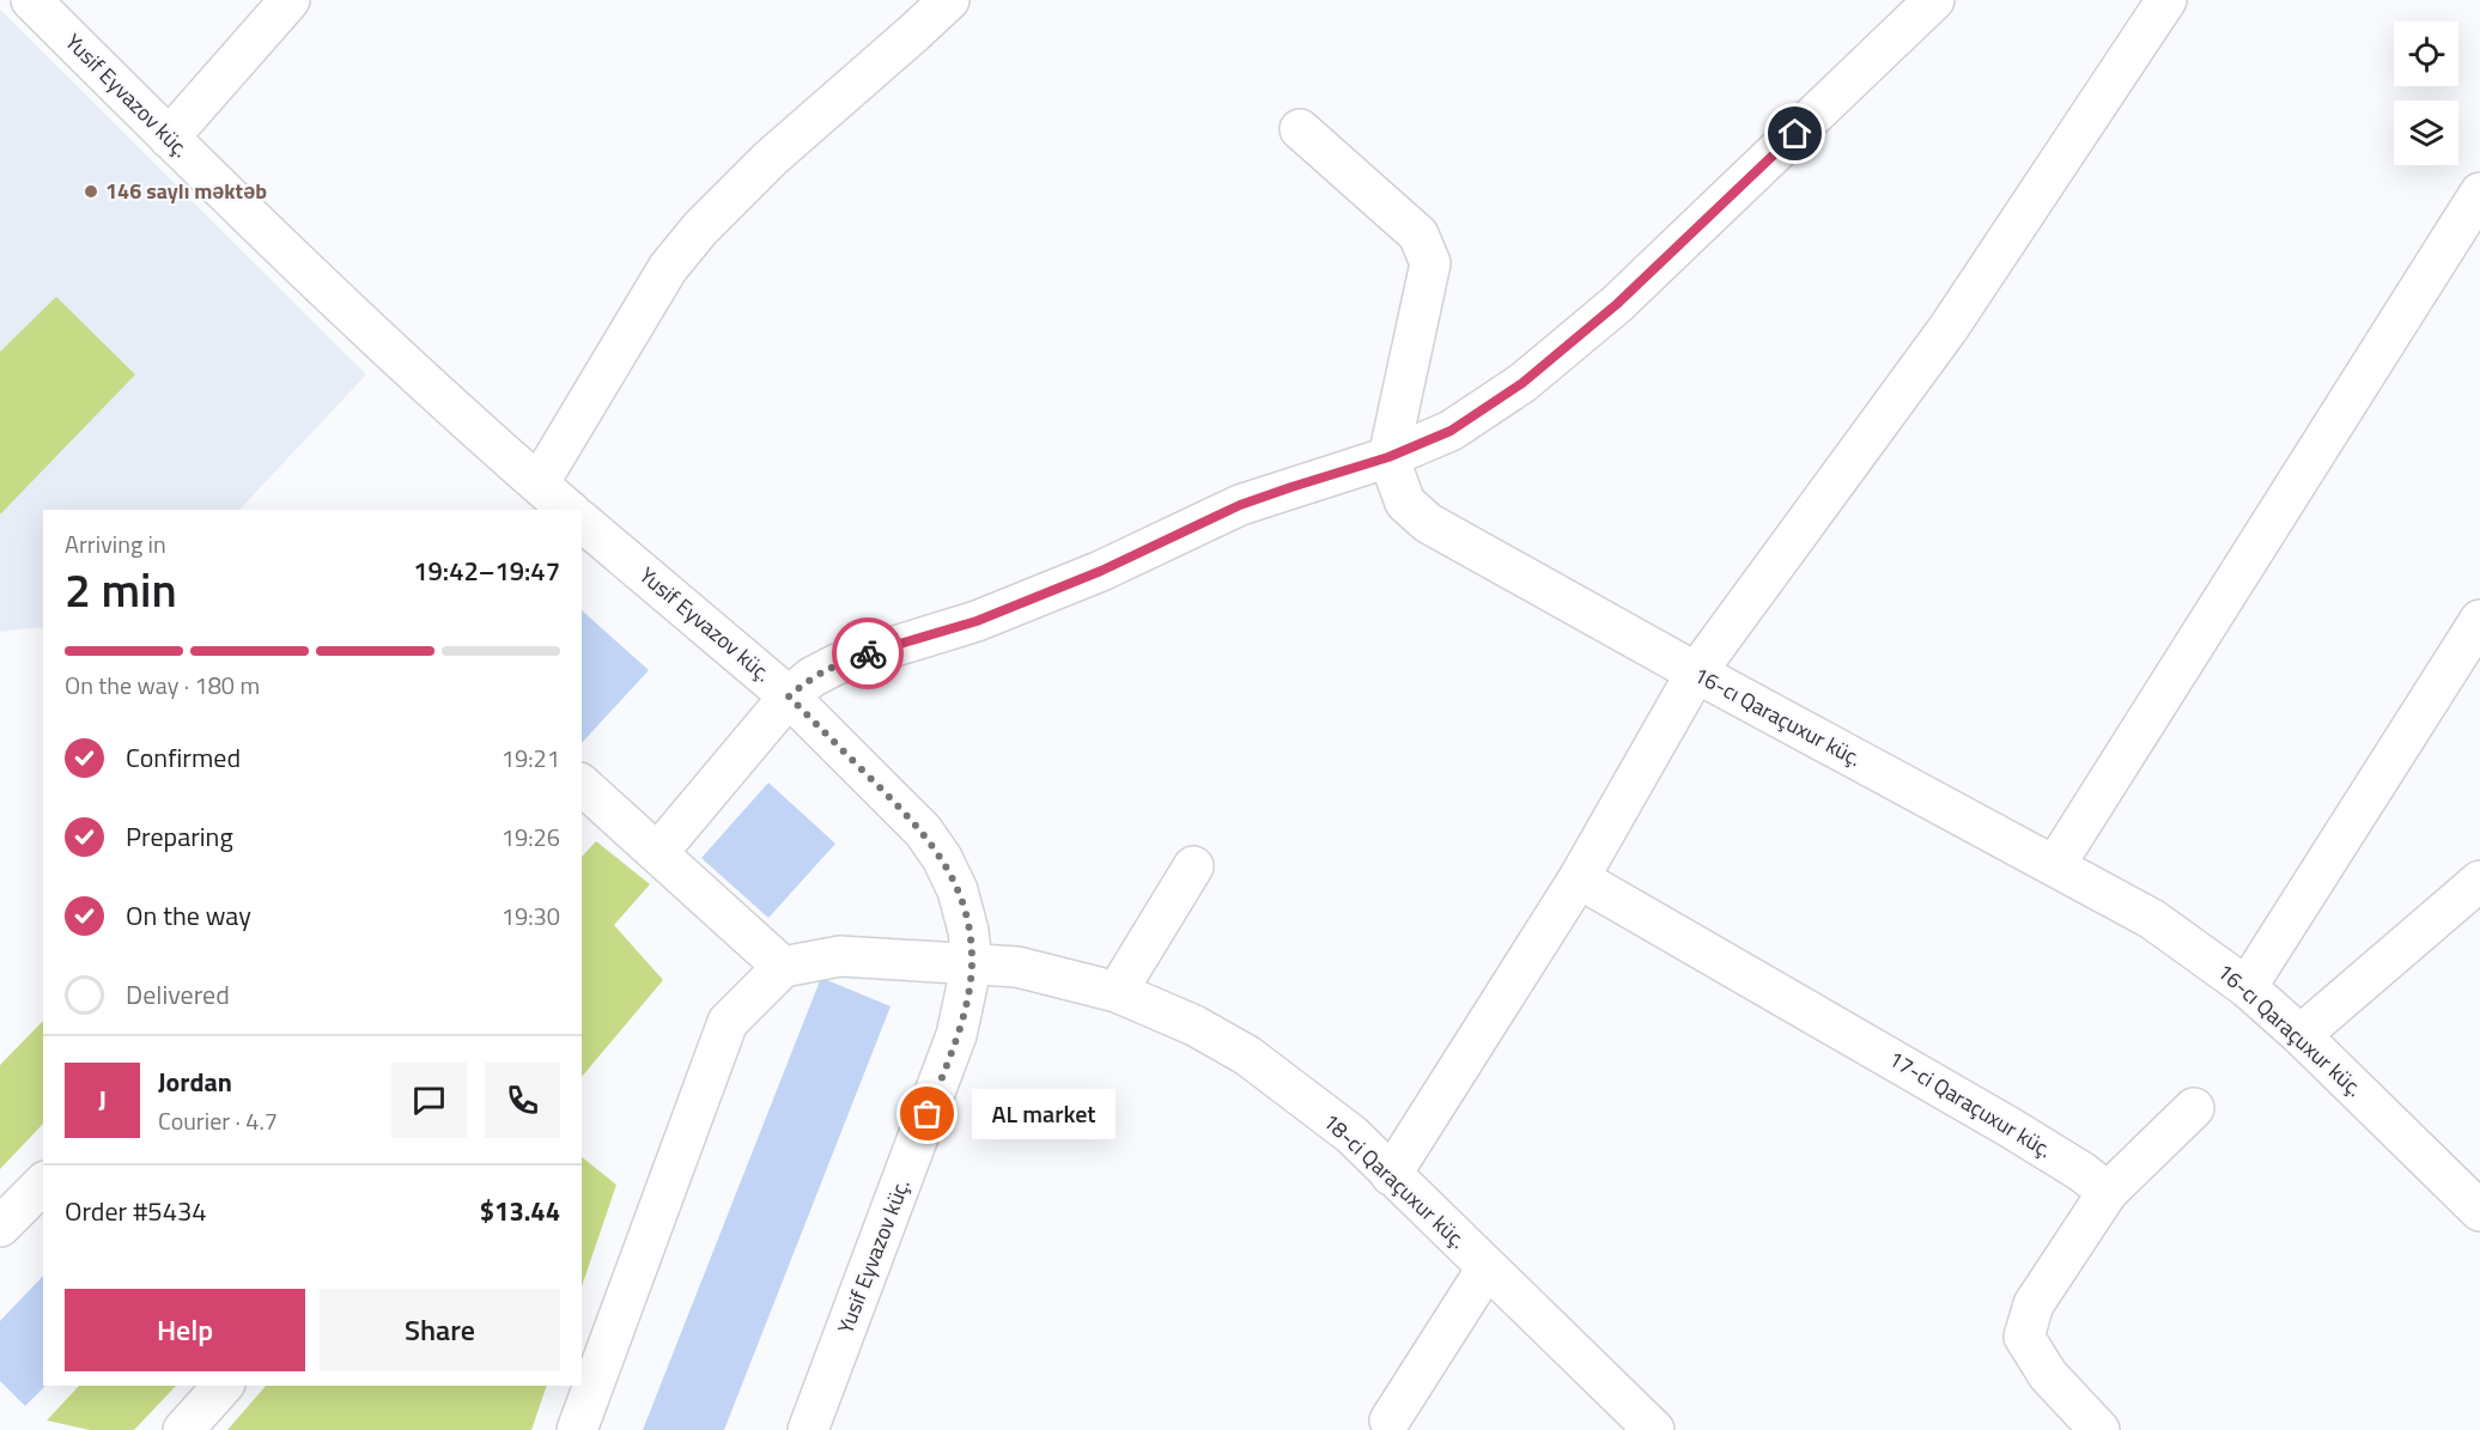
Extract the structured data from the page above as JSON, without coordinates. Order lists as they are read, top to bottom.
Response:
{
  "streets": {
    "street": [
      "Yusif Eyvazov küç.",
      "16-cı Qaraçuxur küç.",
      "17-ci Qaraçuxur küç.",
      "18-ci Qaraçuxur küç."
    ]
  },
  "crossings": [
    ["Yusif Eyvazov küç.", "18-ci Qaraçuxur küç."]
  ],
  "places": ["146 saylı məktəb", "AL market"],
  "page": {
    "heading": ["2 min", "Arriving in", "19:42–19:47"],
    "panel": [
      "Jordan",
      "Courier · 4.7",
      "Order #5434",
      "$13.44"
    ],
    "bar": "On the way · 180 m",
    "list": [
      ["Confirmed", "19:21"],
      ["Preparing", "19:26"],
      ["On the way", "19:30"],
      "Delivered"
    ],
    "round": "J",
    "bubble": "AL market",
    "buttons": ["Help", "Share"]
  }
}
